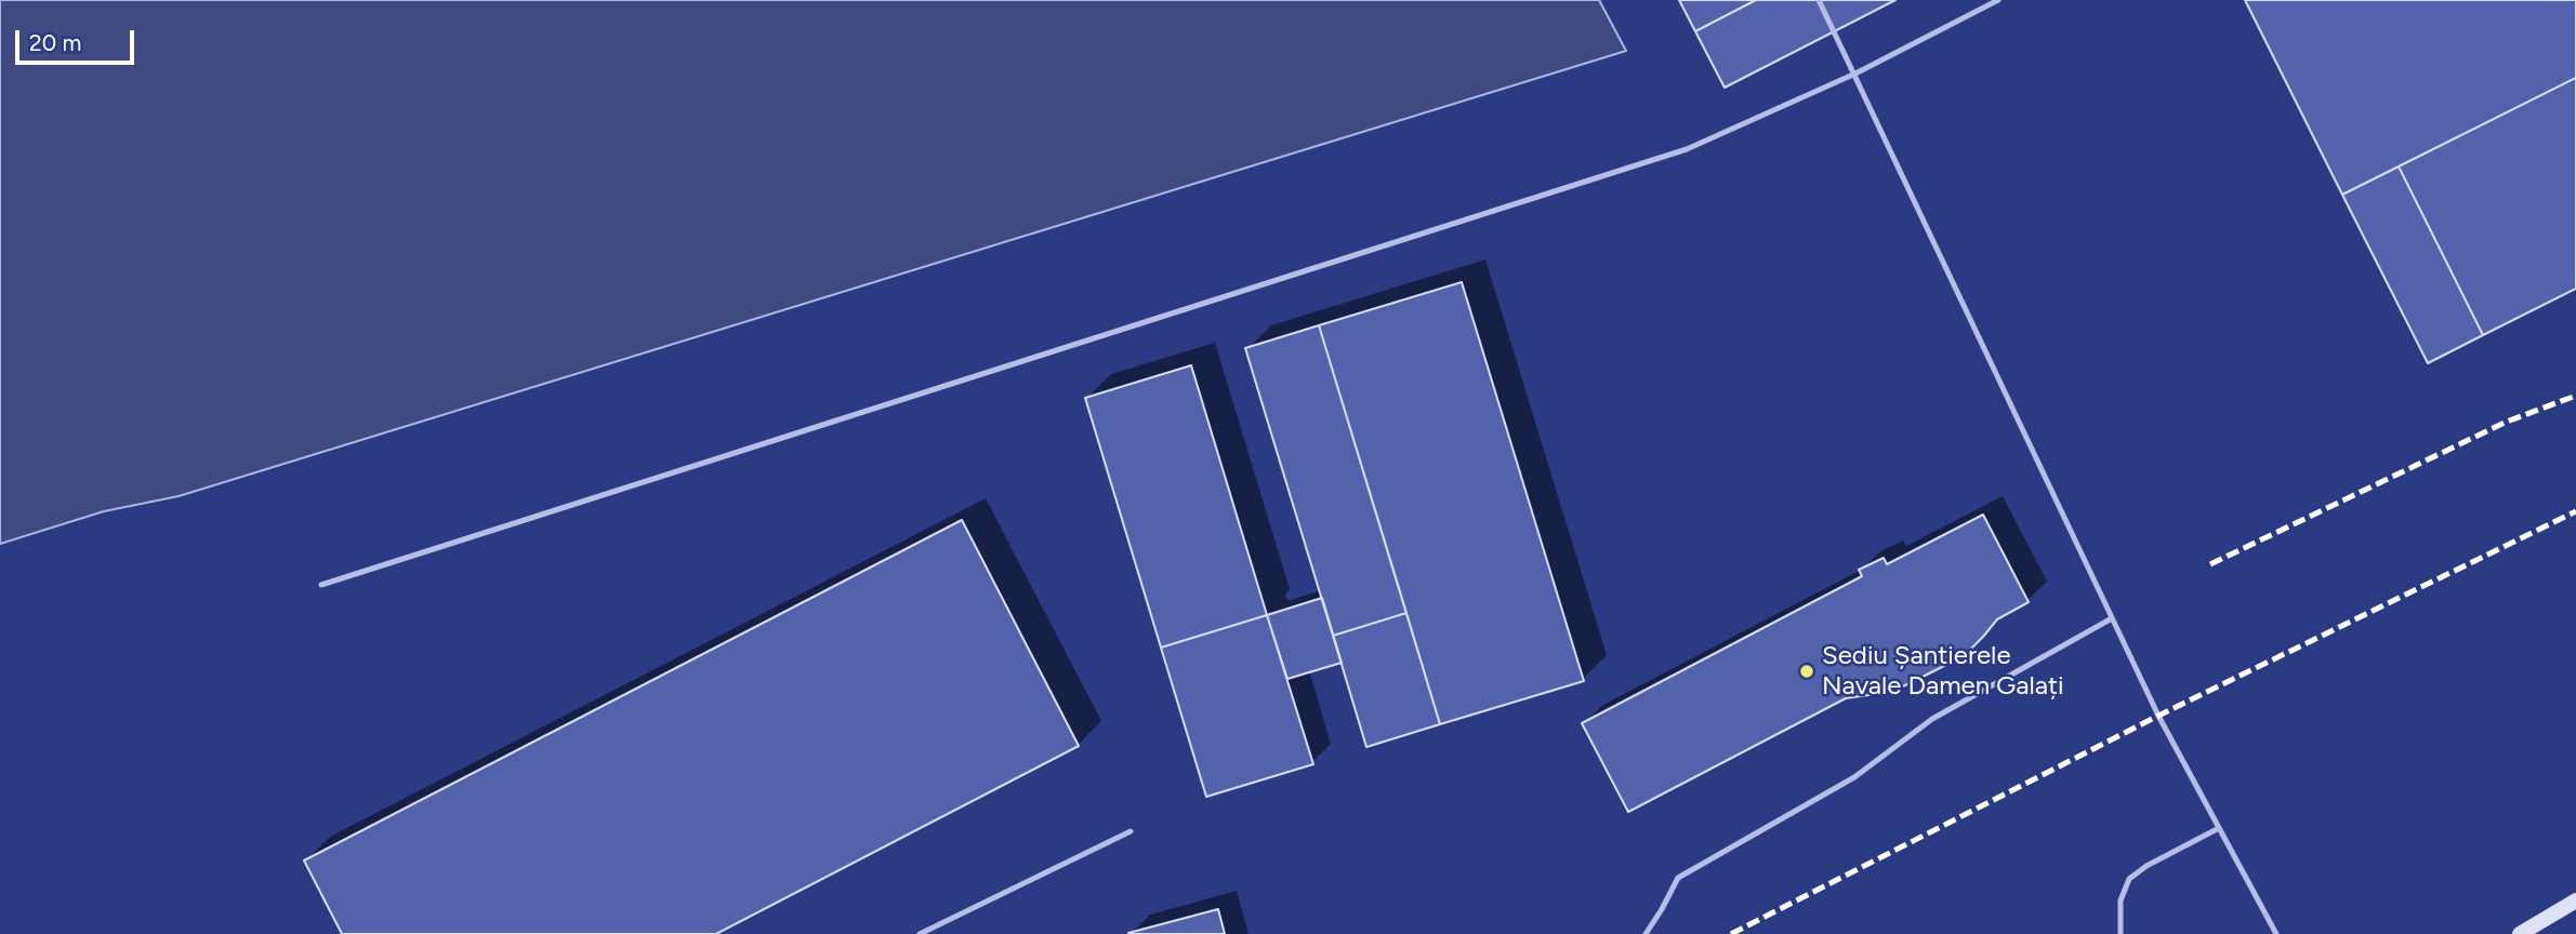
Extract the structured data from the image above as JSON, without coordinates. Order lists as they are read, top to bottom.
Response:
{
  "places": ["Sediu Șantierele Navale Damen Galați"],
  "scale_bar": "20 m"
}
